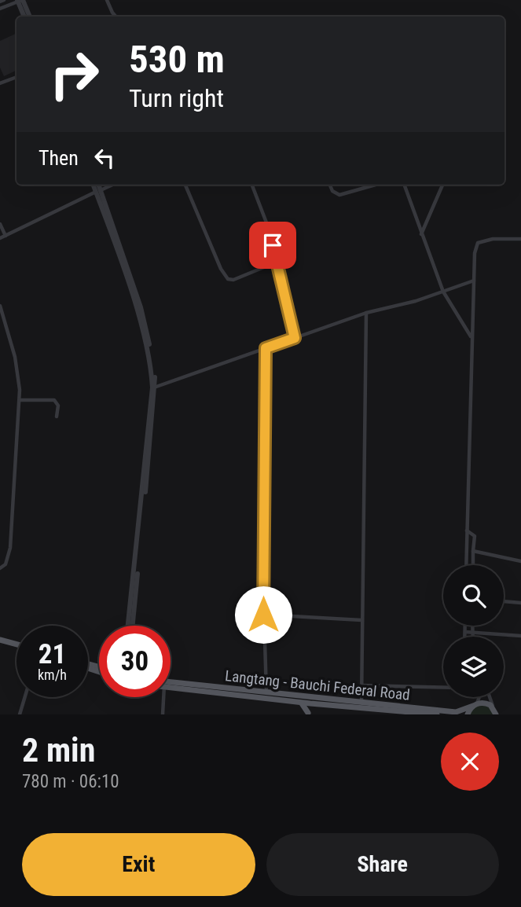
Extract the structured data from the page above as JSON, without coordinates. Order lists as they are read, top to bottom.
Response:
{
  "streets": {
    "main road": ["Langtang - Bauchi Federal Road"]
  },
  "page": {
    "turn": ["530 m", "Turn right"],
    "then": "Then",
    "speed": "21 km/h",
    "limit": "30",
    "heading": ["2 min", "780 m · 06:10"],
    "buttons": ["Exit", "Share"]
  }
}
